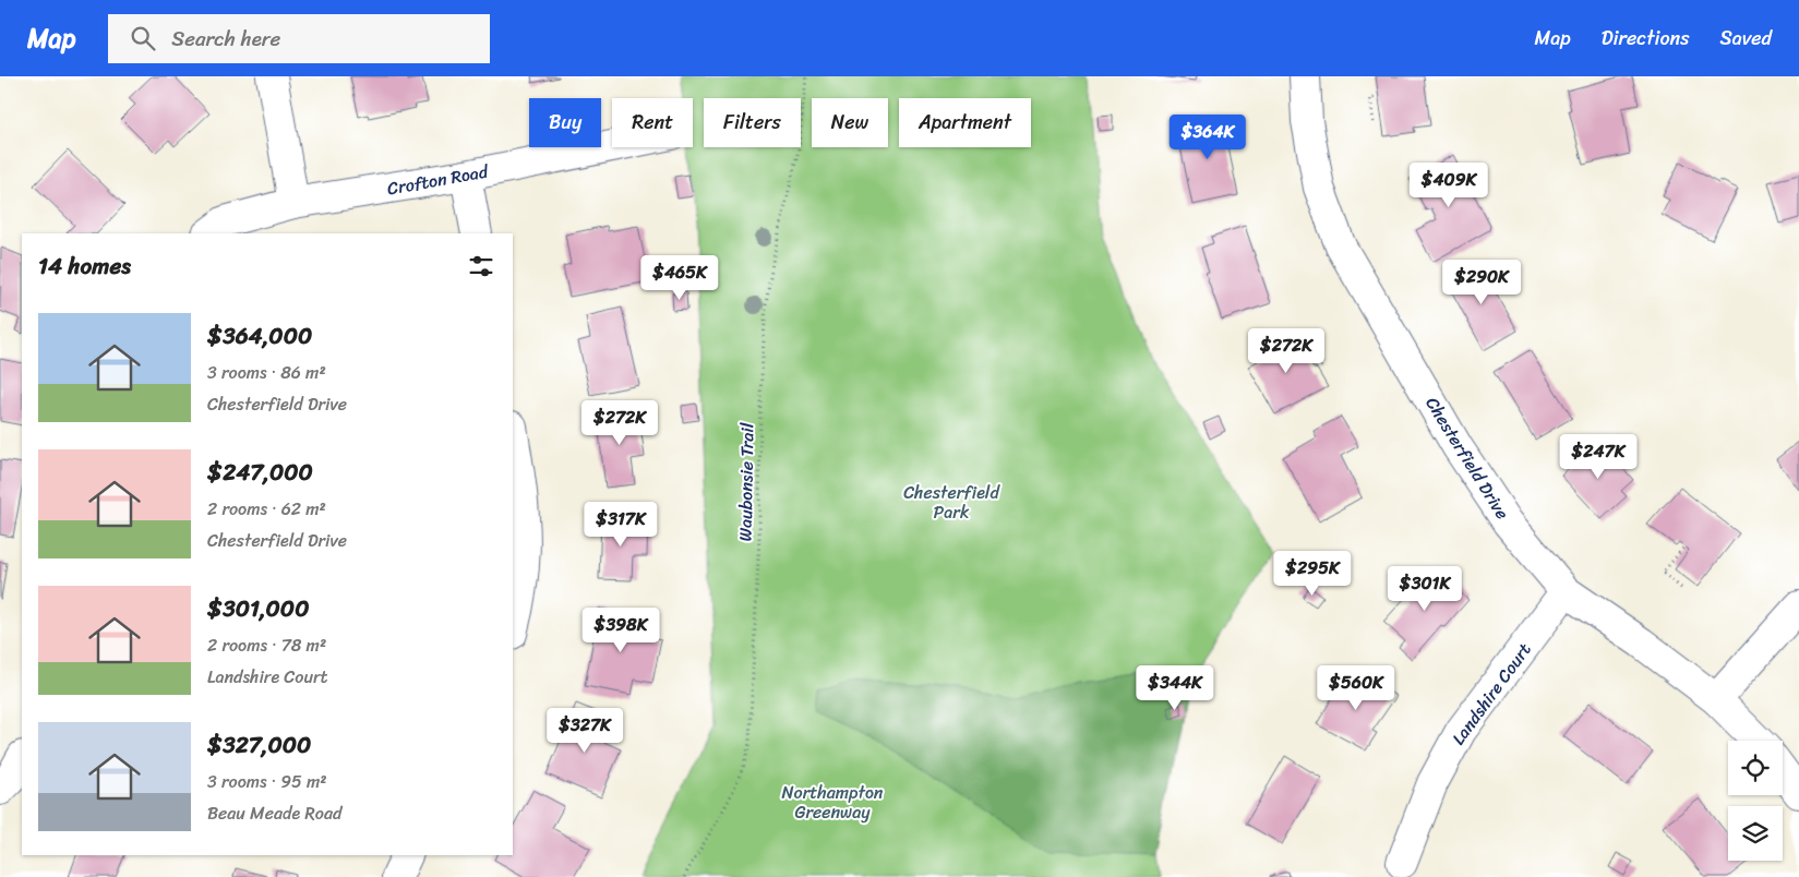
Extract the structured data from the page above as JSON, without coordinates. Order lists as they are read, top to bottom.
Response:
{
  "streets": {
    "street": ["Crofton Road", "Chesterfield Drive", "Landshire Court"],
    "path": ["Waubonsie Trail"]
  },
  "crossings": [
    ["Chesterfield Drive", "Landshire Court"]
  ],
  "parks": ["Chesterfield Park", "Northampton Greenway"],
  "page": {
    "header": "Map",
    "search": "Search here",
    "nav": ["Map", "Directions", "Saved"],
    "chip": [
      "Buy",
      "Rent",
      "Filters",
      "New",
      "Apartment"
    ],
    "price": [
      "$364K",
      "$409K",
      "$465K",
      "$290K",
      "$272K",
      "$272K",
      "$247K",
      "$317K",
      "$295K",
      "$301K",
      "$398K",
      "$344K",
      "$560K",
      "$327K"
    ],
    "heading": "14 homes",
    "list": [
      {
        "name": "$364,000",
        "note": "3 rooms · 86 m² · Chesterfield Drive"
      },
      {
        "name": "$247,000",
        "note": "2 rooms · 62 m² · Chesterfield Drive"
      },
      {
        "name": "$301,000",
        "note": "2 rooms · 78 m² · Landshire Court"
      },
      {
        "name": "$327,000",
        "note": "3 rooms · 95 m² · Beau Meade Road"
      }
    ]
  }
}
